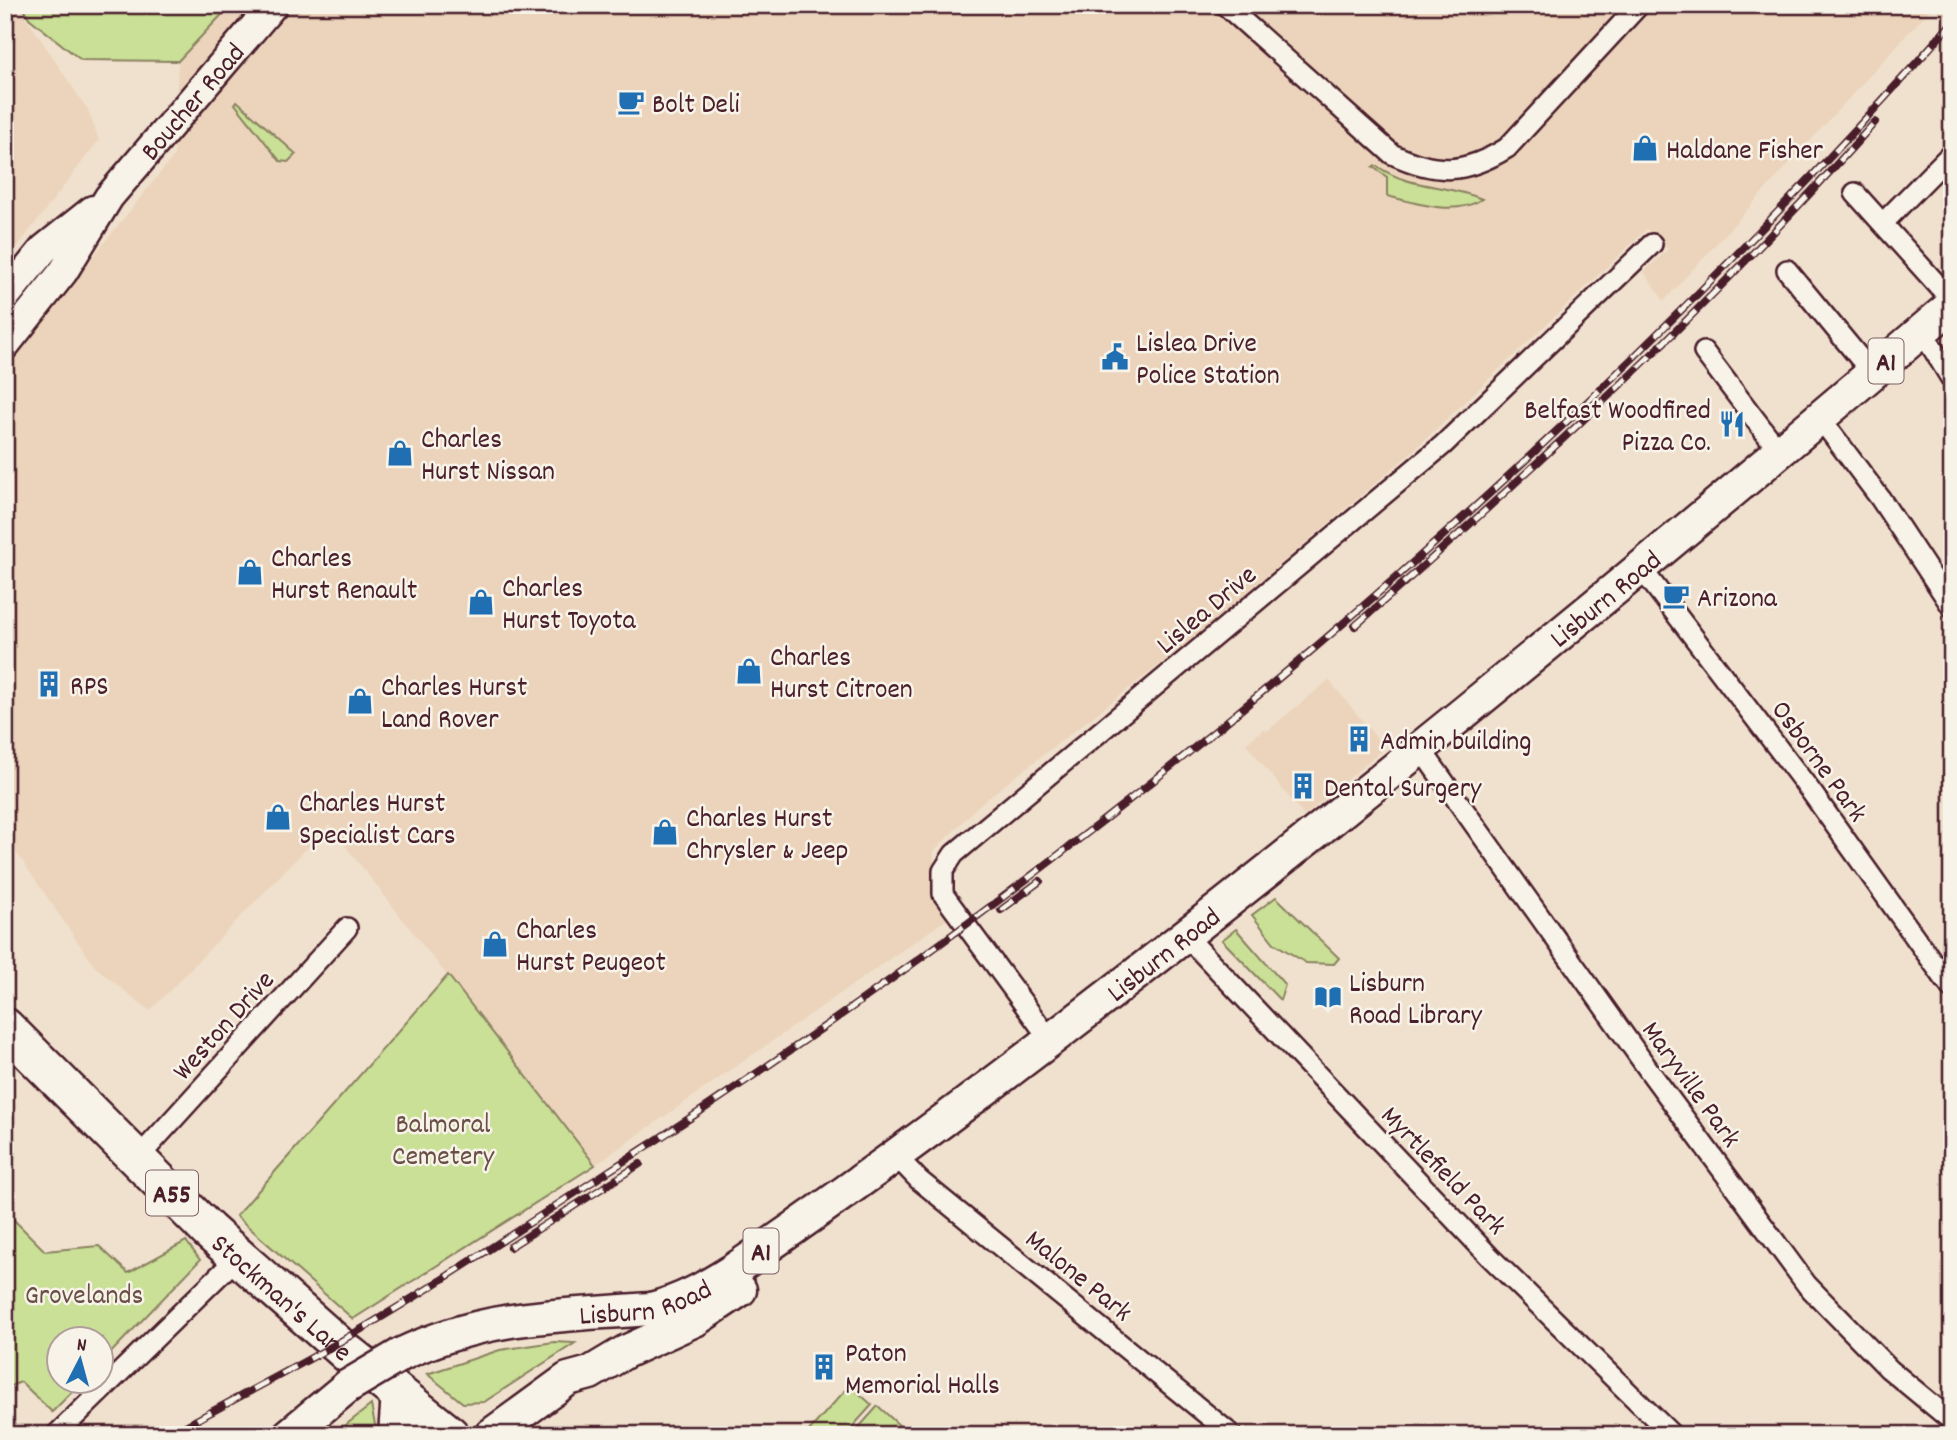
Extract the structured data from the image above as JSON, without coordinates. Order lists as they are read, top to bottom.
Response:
{
  "streets": {
    "highway": ["A55", "Stockman's Lane"],
    "main road": ["A1", "Lisburn Road"],
    "street": [
      "Boucher Road",
      "Lislea Drive",
      "Osborne Park",
      "Weston Drive",
      "Maryville Park",
      "Myrtlefield Park",
      "Malone Park"
    ]
  },
  "crossings": [
    ["A1", "Lisburn Road"],
    ["Lisburn Road", "Lislea Drive"],
    ["Lisburn Road", "Osborne Park"],
    ["Lisburn Road", "Maryville Park"],
    ["Lisburn Road", "Myrtlefield Park"],
    ["Lisburn Road", "Malone Park"],
    ["Weston Drive", "Stockman's Lane"]
  ],
  "parks": ["Balmoral Cemetery", "Grovelands"],
  "places": {
    "cafe": ["Bolt Deli", "Arizona"],
    "shop": [
      "Haldane Fisher",
      "Charles Hurst Nissan",
      "Charles Hurst Renault",
      "Charles Hurst Toyota",
      "Charles Hurst Citroen",
      "Charles Hurst Land Rover",
      "Charles Hurst Specialist Cars",
      "Charles Hurst Chrysler & Jeep",
      "Charles Hurst Peugeot"
    ],
    "public building": ["Lislea Drive Police Station"],
    "restaurant": ["Belfast Woodfired Pizza Co."],
    "building": [
      "RPS",
      "Admin building",
      "Dental Surgery",
      "Paton Memorial Halls"
    ],
    "library": ["Lisburn Road Library"]
  },
  "north": "top"
}
